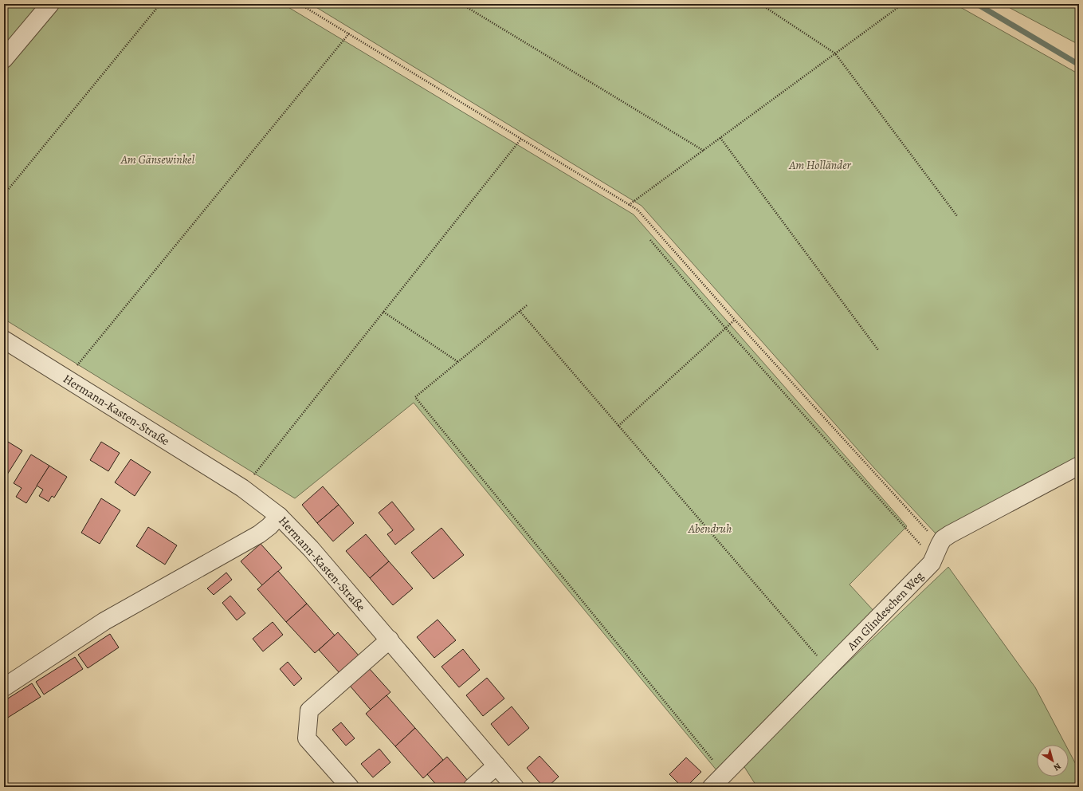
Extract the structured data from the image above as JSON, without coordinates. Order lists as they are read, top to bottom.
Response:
{
  "streets": {
    "street": ["Hermann-Kasten-Straße", "Am Glindeschen Weg"]
  },
  "parks": ["Am Gänsewinkel", "Am Holländer", "Abendruh"],
  "north": "bottom right"
}
